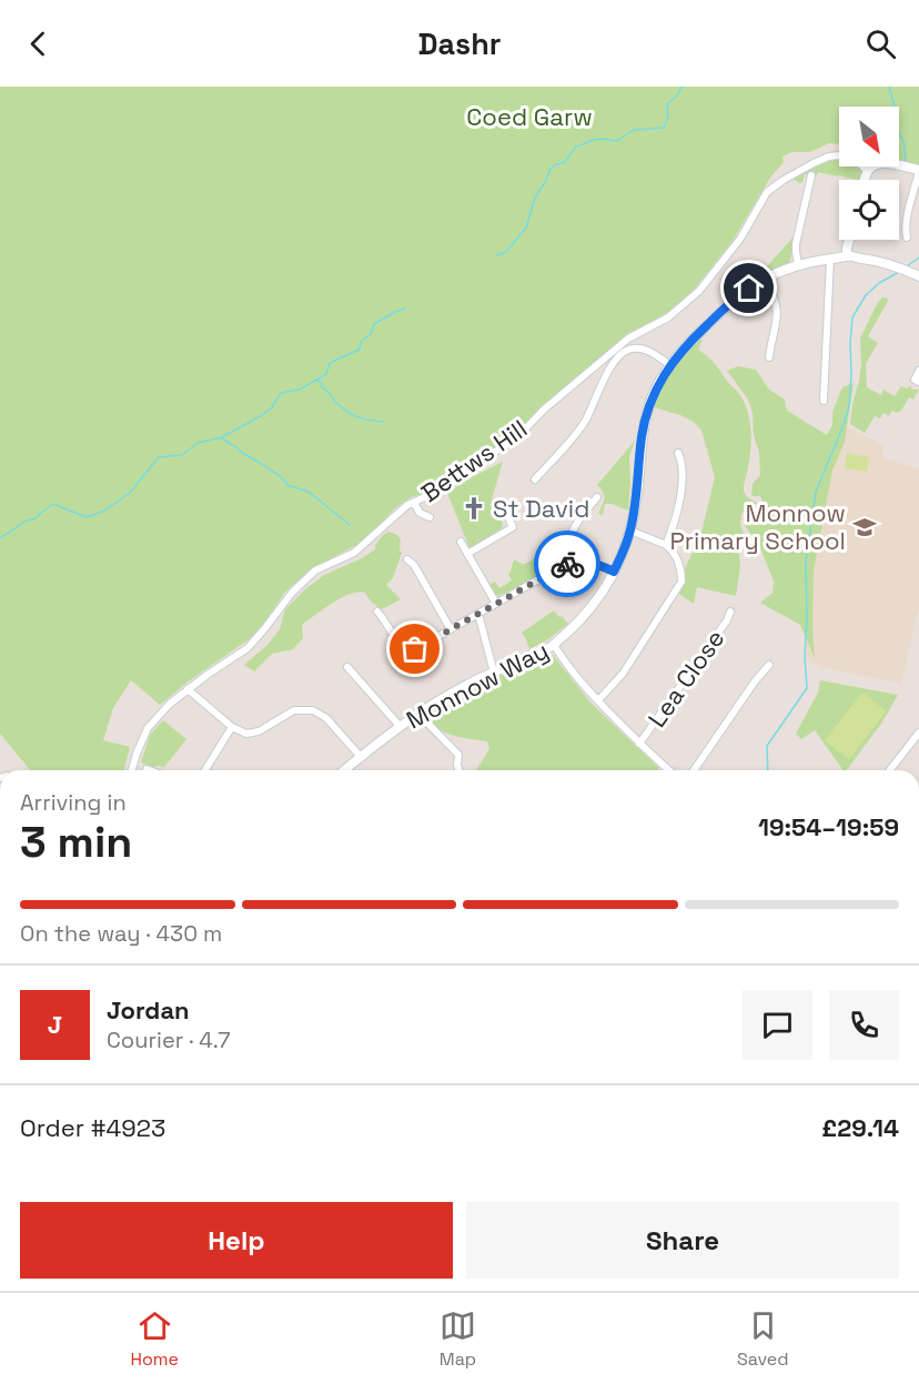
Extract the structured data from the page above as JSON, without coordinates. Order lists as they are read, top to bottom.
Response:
{
  "streets": {
    "street": ["Bettws Hill", "Lea Close", "Monnow Way"]
  },
  "parks": ["Coed Garw"],
  "places": {
    "church": ["St David"],
    "school or university": ["Monnow Primary School"]
  },
  "north": "bottom right",
  "page": {
    "header": "Dashr",
    "heading": ["3 min", "Arriving in", "19:54–19:59"],
    "panel": [
      "Jordan",
      "Courier · 4.7",
      "Order #4923",
      "£29.14"
    ],
    "bar": "On the way · 430 m",
    "round": "J",
    "buttons": ["Help", "Share"],
    "tabs": ["Home", "Map", "Saved"]
  }
}
